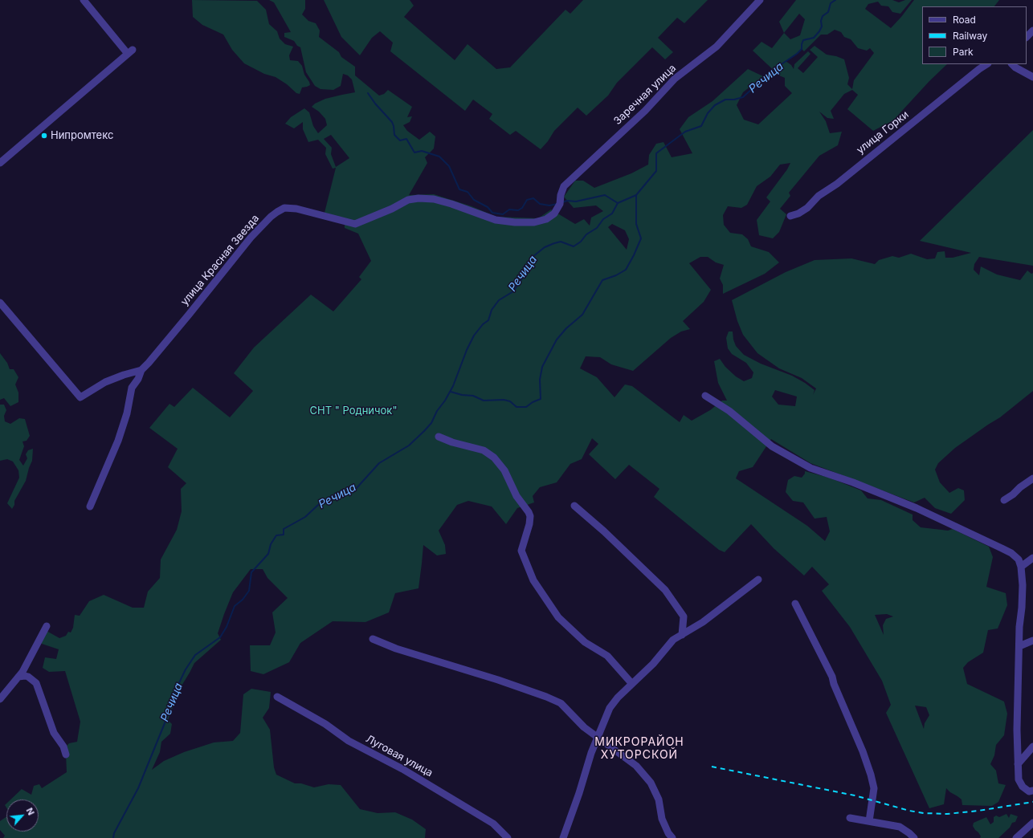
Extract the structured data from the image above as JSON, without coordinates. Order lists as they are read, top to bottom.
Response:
{
  "streets": {
    "street": [
      "Заречная улица",
      "улица Горки",
      "улица Красная Звезда",
      "Луговая улица"
    ]
  },
  "crossings": [
    ["Заречная улица", "улица Красная Звезда"]
  ],
  "districts": ["МИКРОРАЙОН ХУТОРСКОЙ"],
  "water": ["Речица"],
  "parks": ["СНТ \" Родничок\""],
  "places": ["Нипромтекс"],
  "legend": ["Road", "Railway", "Park"],
  "north": "top right"
}
